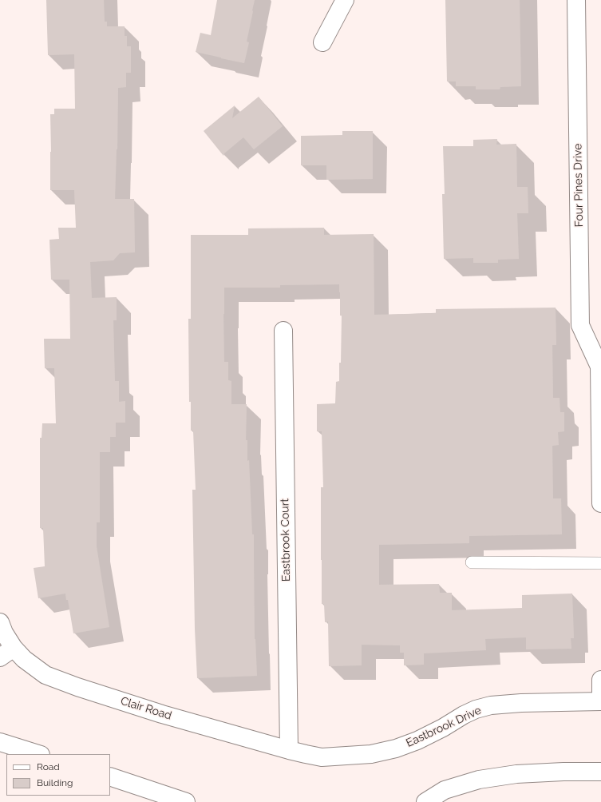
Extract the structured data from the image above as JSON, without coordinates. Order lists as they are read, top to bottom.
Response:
{
  "streets": {
    "street": [
      "Four Pines Drive",
      "Eastbrook Court",
      "Clair Road",
      "Eastbrook Drive"
    ]
  },
  "crossings": [
    ["Eastbrook Court", "Clair Road"],
    ["Eastbrook Court", "Eastbrook Drive"],
    ["Clair Road", "Eastbrook Drive"]
  ],
  "legend": ["Road", "Building"]
}
